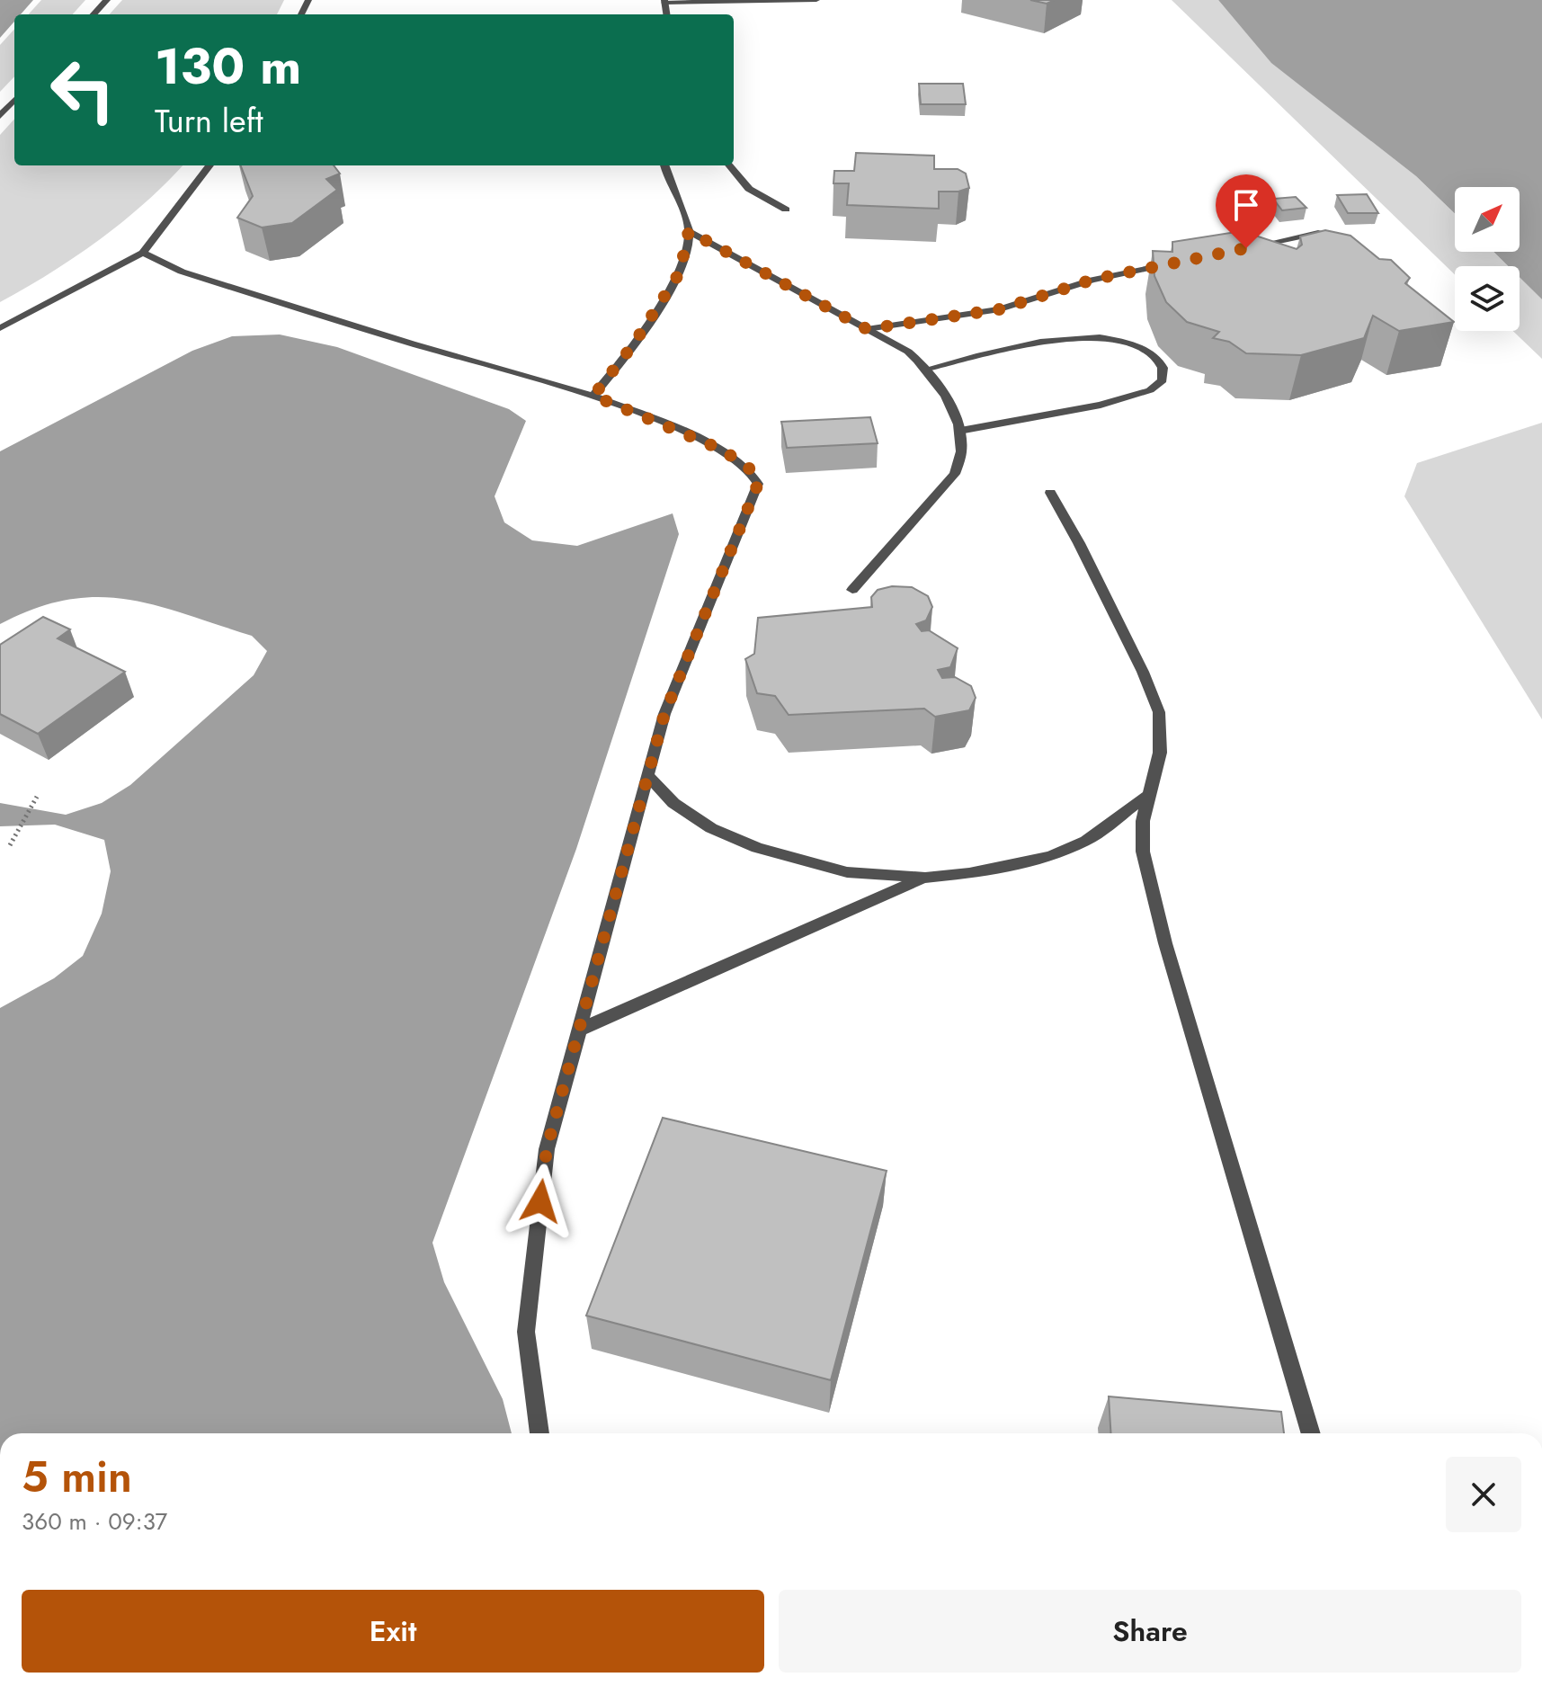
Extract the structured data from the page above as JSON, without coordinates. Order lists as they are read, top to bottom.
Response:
{
  "north": "top right",
  "page": {
    "turn": ["130 m", "Turn left"],
    "heading": ["5 min", "360 m · 09:37"],
    "buttons": ["Exit", "Share"]
  }
}
